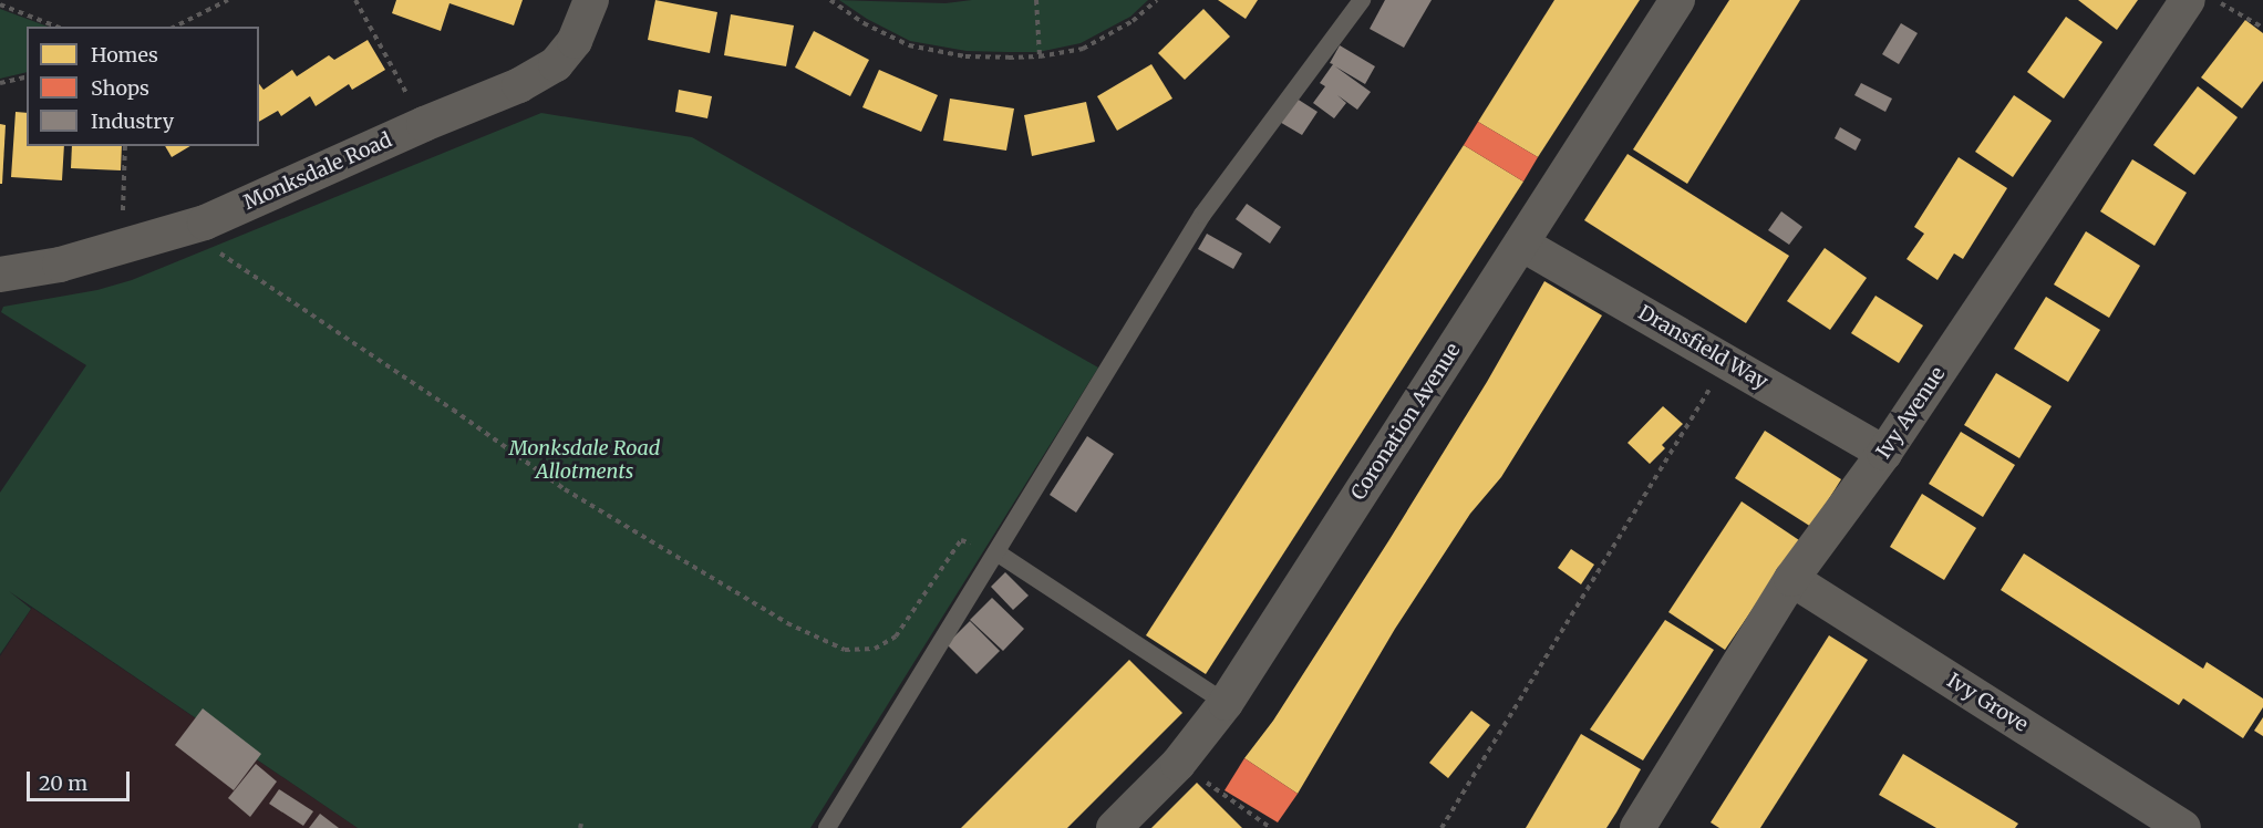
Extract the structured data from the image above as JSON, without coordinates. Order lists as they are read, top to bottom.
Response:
{
  "streets": {
    "street": [
      "Monksdale Road",
      "Dransfield Way",
      "Ivy Avenue",
      "Coronation Avenue",
      "Ivy Grove"
    ]
  },
  "crossings": [
    ["Dransfield Way", "Ivy Avenue"],
    ["Dransfield Way", "Coronation Avenue"],
    ["Ivy Avenue", "Ivy Grove"]
  ],
  "parks": ["Monksdale Road Allotments"],
  "legend": ["Homes", "Shops", "Industry"],
  "scale_bar": "20 m"
}
